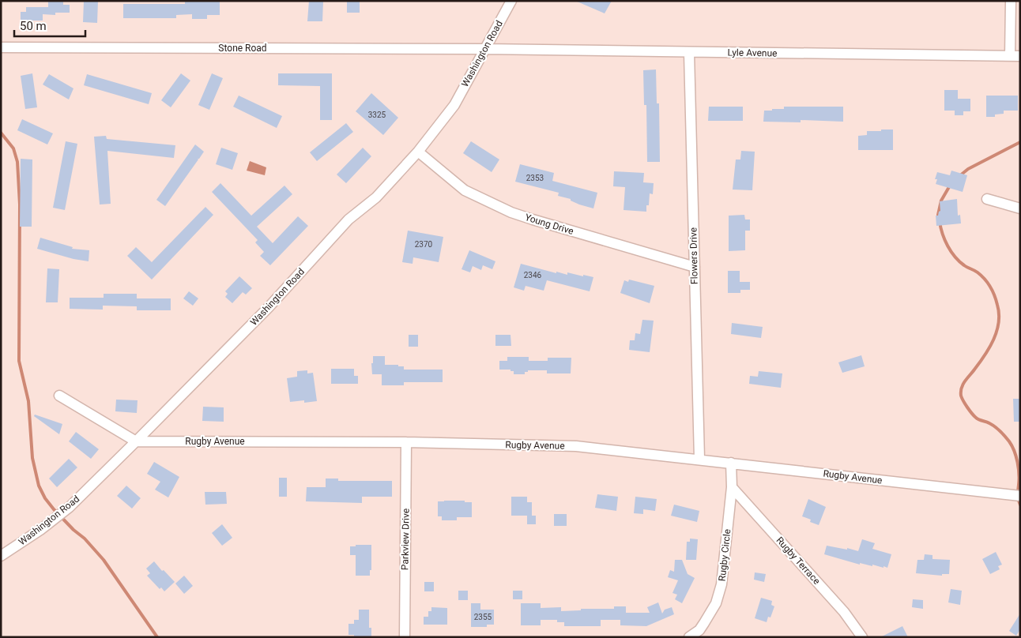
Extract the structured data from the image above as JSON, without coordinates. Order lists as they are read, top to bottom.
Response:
{
  "streets": {
    "street": [
      "Stone Road",
      "Lyle Avenue",
      "Washington Road",
      "Young Drive",
      "Flowers Drive",
      "Rugby Avenue",
      "Parkview Drive",
      "Rugby Circle",
      "Rugby Terrace"
    ]
  },
  "crossings": [
    ["Stone Road", "Lyle Avenue"],
    ["Stone Road", "Washington Road"],
    ["Lyle Avenue", "Washington Road"],
    ["Lyle Avenue", "Flowers Drive"],
    ["Washington Road", "Young Drive"],
    ["Washington Road", "Rugby Avenue"],
    ["Young Drive", "Flowers Drive"],
    ["Flowers Drive", "Rugby Avenue"],
    ["Rugby Avenue", "Parkview Drive"],
    ["Rugby Avenue", "Rugby Circle"],
    ["Rugby Circle", "Rugby Terrace"]
  ],
  "house_numbers": [
    "3325",
    "2353",
    "2370",
    "2346",
    "2355"
  ],
  "scale_bar": "50 m"
}
